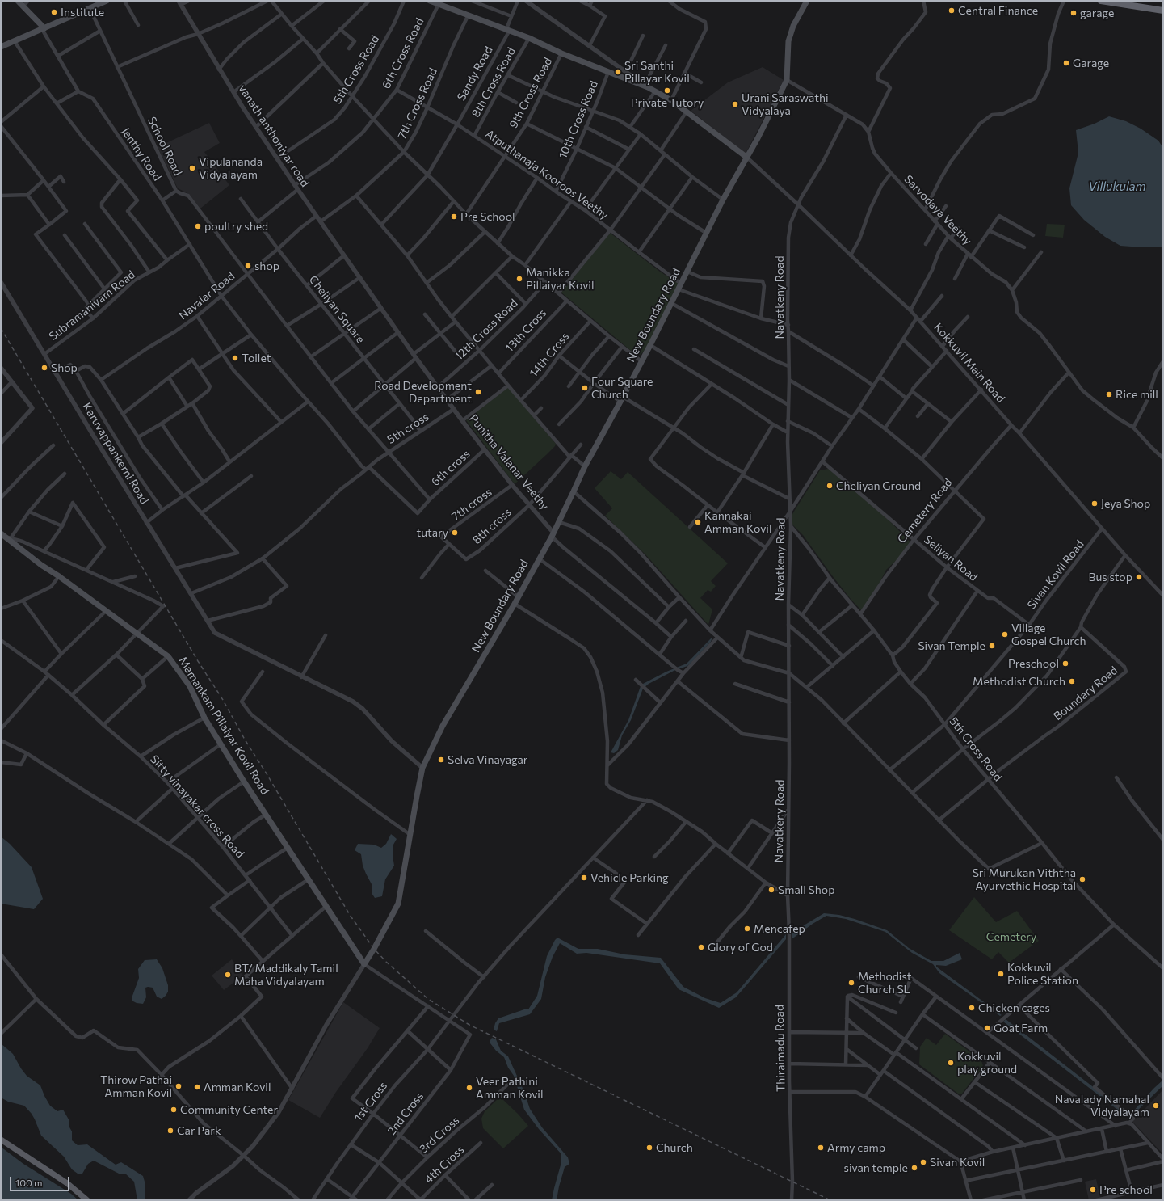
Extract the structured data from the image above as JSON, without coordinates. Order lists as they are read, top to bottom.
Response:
{
  "streets": {
    "main road": ["New Boundary Road", "Mamankam Pillaiyar Kovil Road"],
    "street": [
      "6th Cross Road",
      "5th Cross Road",
      "Sandy Road",
      "8th Cross Road",
      "9th Cross Road",
      "7th Cross Road",
      "10th Cross Road",
      "vanath anthoniyar road",
      "School Road",
      "Jenthy Road",
      "Atputhanaja Kooroos Veethy",
      "Sarvodaya Veethy",
      "Navalar Road",
      "Navatkeny Road",
      "Subramaniyam Road",
      "Cheliyan Square",
      "12th Cross Road",
      "13th Cross",
      "14th Cross",
      "Kokkuvil Main Road",
      "5th cross",
      "Karuvappankerni Road",
      "Punitha Valanar Veethy",
      "6th cross",
      "7th cross",
      "Cemetery Road",
      "8th cross",
      "Seliyan Road",
      "Sivan Kovil Road",
      "Boundary Road",
      "Sitty vinayakar cross Road",
      "Thiraimadu Road",
      "1st Cross",
      "2nd Cross",
      "3rd Cross",
      "4th Cross"
    ]
  },
  "crossings": [
    ["6th Cross Road", "vanath anthoniyar road"],
    ["6th Cross Road", "Atputhanaja Kooroos Veethy"],
    ["6th Cross Road", "Cheliyan Square"],
    ["5th Cross Road", "vanath anthoniyar road"],
    ["5th Cross Road", "Navatkeny Road"],
    ["5th Cross Road", "Cemetery Road"],
    ["5th Cross Road", "Sivan Kovil Road"],
    ["5th Cross Road", "Boundary Road"],
    ["Sandy Road", "Atputhanaja Kooroos Veethy"],
    ["8th Cross Road", "Atputhanaja Kooroos Veethy"],
    ["9th Cross Road", "Atputhanaja Kooroos Veethy"],
    ["7th Cross Road", "vanath anthoniyar road"],
    ["7th Cross Road", "Atputhanaja Kooroos Veethy"],
    ["10th Cross Road", "Atputhanaja Kooroos Veethy"],
    ["vanath anthoniyar road", "Navalar Road"],
    ["vanath anthoniyar road", "Punitha Valanar Veethy"],
    ["School Road", "Navalar Road"],
    ["School Road", "5th cross"],
    ["School Road", "6th cross"],
    ["Jenthy Road", "Navalar Road"],
    ["Jenthy Road", "Subramaniyam Road"],
    ["Jenthy Road", "5th cross"],
    ["Jenthy Road", "6th cross"],
    ["Atputhanaja Kooroos Veethy", "New Boundary Road"],
    ["Navalar Road", "Cheliyan Square"],
    ["Navatkeny Road", "Kokkuvil Main Road"],
    ["Navatkeny Road", "Thiraimadu Road"],
    ["Subramaniyam Road", "Karuvappankerni Road"],
    ["Cheliyan Square", "5th cross"],
    ["New Boundary Road", "Kokkuvil Main Road"],
    ["New Boundary Road", "Punitha Valanar Veethy"],
    ["New Boundary Road", "Mamankam Pillaiyar Kovil Road"],
    ["12th Cross Road", "Punitha Valanar Veethy"],
    ["Kokkuvil Main Road", "Cemetery Road"],
    ["Kokkuvil Main Road", "Sivan Kovil Road"],
    ["5th cross", "Karuvappankerni Road"],
    ["5th cross", "Punitha Valanar Veethy"],
    ["5th cross", "6th cross"],
    ["Punitha Valanar Veethy", "6th cross"],
    ["Punitha Valanar Veethy", "7th cross"],
    ["Punitha Valanar Veethy", "8th cross"],
    ["7th cross", "8th cross"],
    ["Cemetery Road", "Seliyan Road"],
    ["Seliyan Road", "Sivan Kovil Road"],
    ["1st Cross", "2nd Cross"]
  ],
  "water": ["Villukulam"],
  "parks": ["Cemetery"],
  "places": [
    "Central Finance",
    "Institute",
    "garage",
    "Garage",
    "Sri Santhi Pillayar Kovil",
    "Private Tutory",
    "Urani Saraswathi Vidyalaya",
    "Vipulananda Vidyalayam",
    "Pre School",
    "poultry shed",
    "shop",
    "Manikka Pillaiyar Kovil",
    "Toilet",
    "Shop",
    "Four Square Church",
    "Road Development Department",
    "Rice mill",
    "Cheliyan Ground",
    "Jeya Shop",
    "Kannakai Amman Kovil",
    "tutary",
    "Bus stop",
    "Village Gospel Church",
    "Sivan Temple",
    "Preschool",
    "Methodist Church",
    "Selva Vinayagar",
    "Vehicle Parking",
    "Sri Murukan Viththa Ayurvethic Hospital",
    "Small Shop",
    "Mencafep",
    "Glory of God",
    "Kokkuvil Police Station",
    "BT/ Maddikaly Tamil Maha Vidyalayam",
    "Methodist Church SL",
    "Chicken cages",
    "Goat Farm",
    "Kokkuvil play ground",
    "Thirow Pathai Amman Kovil",
    "Amman Kovil",
    "Veer Pathini Amman Kovil",
    "Navalady Namahal Vidyalayam",
    "Community Center",
    "Car Park",
    "Church",
    "Army camp",
    "Sivan Kovil",
    "sivan temple",
    "Pre school"
  ],
  "scale_bar": "100 m"
}
